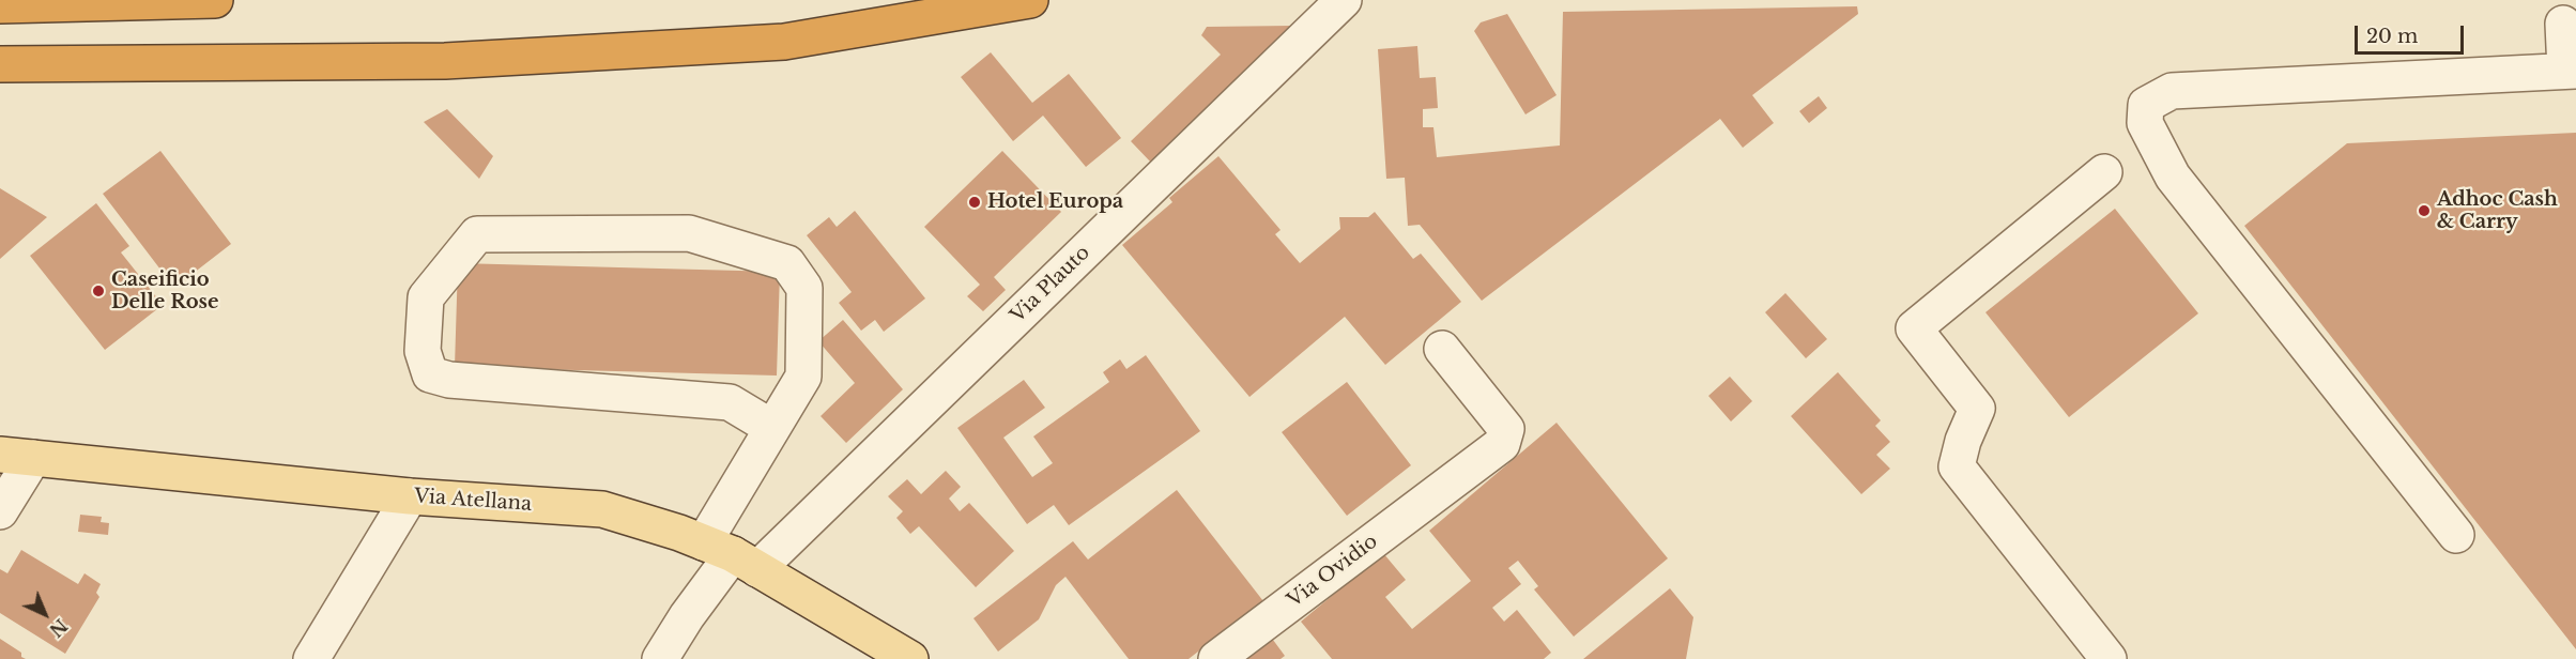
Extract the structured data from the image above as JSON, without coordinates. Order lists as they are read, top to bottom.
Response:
{
  "streets": {
    "main road": ["Via Atellana"],
    "street": ["Via Plauto", "Via Ovidio"]
  },
  "crossings": [
    ["Via Plauto", "Via Atellana"]
  ],
  "places": ["Hotel Europa", "Adhoc Cash & Carry", "Caseificio Delle Rose"],
  "scale_bar": "20 m",
  "north": "bottom right"
}
